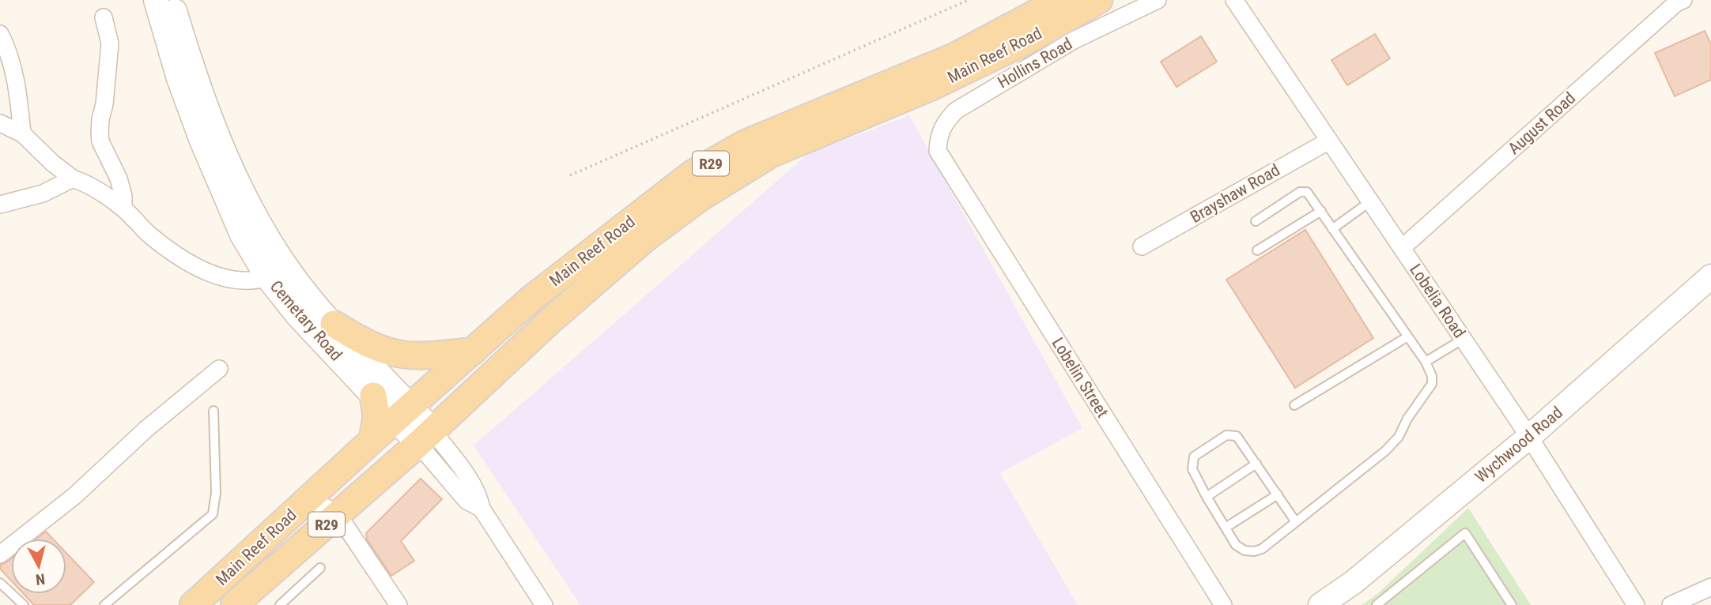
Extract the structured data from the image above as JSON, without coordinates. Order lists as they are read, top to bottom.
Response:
{
  "streets": {
    "main road": ["Main Reef Road", "R29"],
    "street": [
      "Hollins Road",
      "August Road",
      "Brayshaw Road",
      "Lobelia Road",
      "Cemetary Road",
      "Lobelin Street",
      "Wychwood Road"
    ]
  },
  "crossings": [
    ["Main Reef Road", "Cemetary Road"],
    ["Hollins Road", "Lobelin Street"],
    ["August Road", "Lobelia Road"],
    ["Brayshaw Road", "Lobelia Road"],
    ["Lobelia Road", "Wychwood Road"]
  ],
  "north": "bottom"
}
